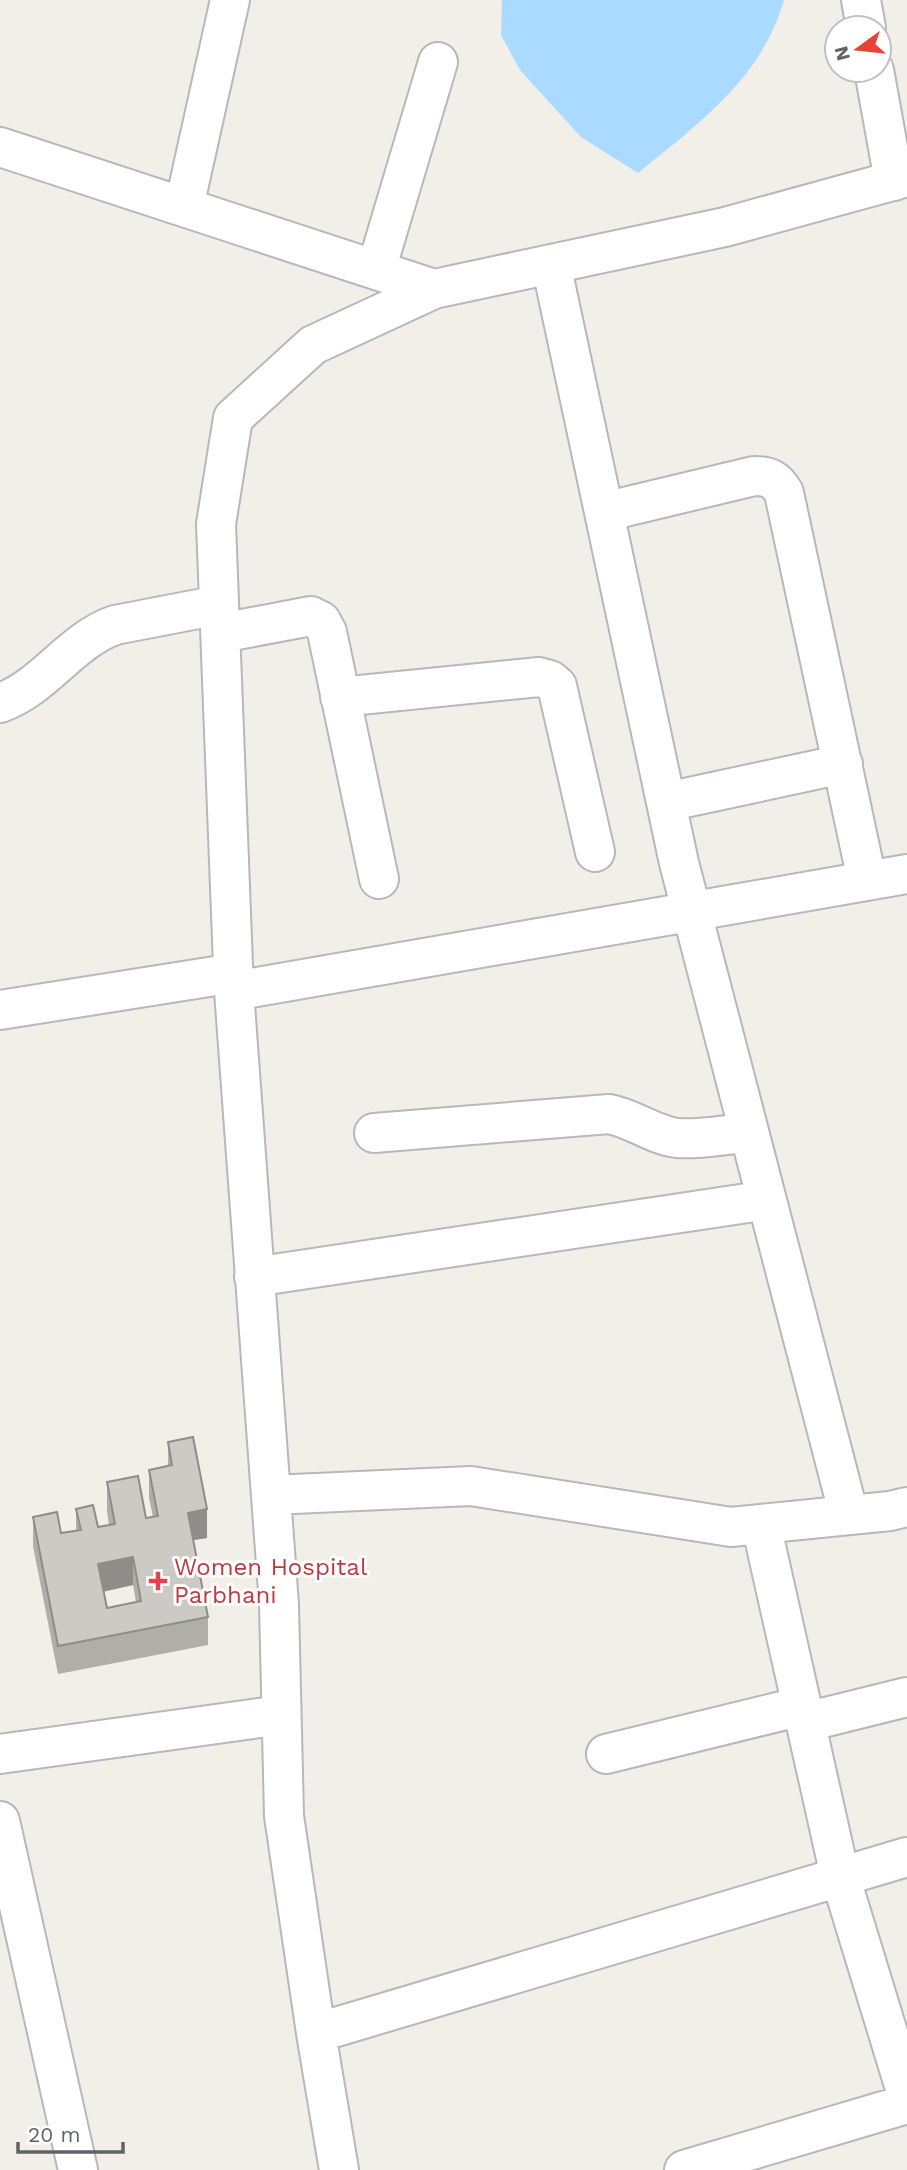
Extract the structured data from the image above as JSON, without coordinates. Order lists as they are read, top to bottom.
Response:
{
  "places": {
    "health": ["Women Hospital Parbhani"]
  },
  "scale_bar": "20 m",
  "north": "left"
}
